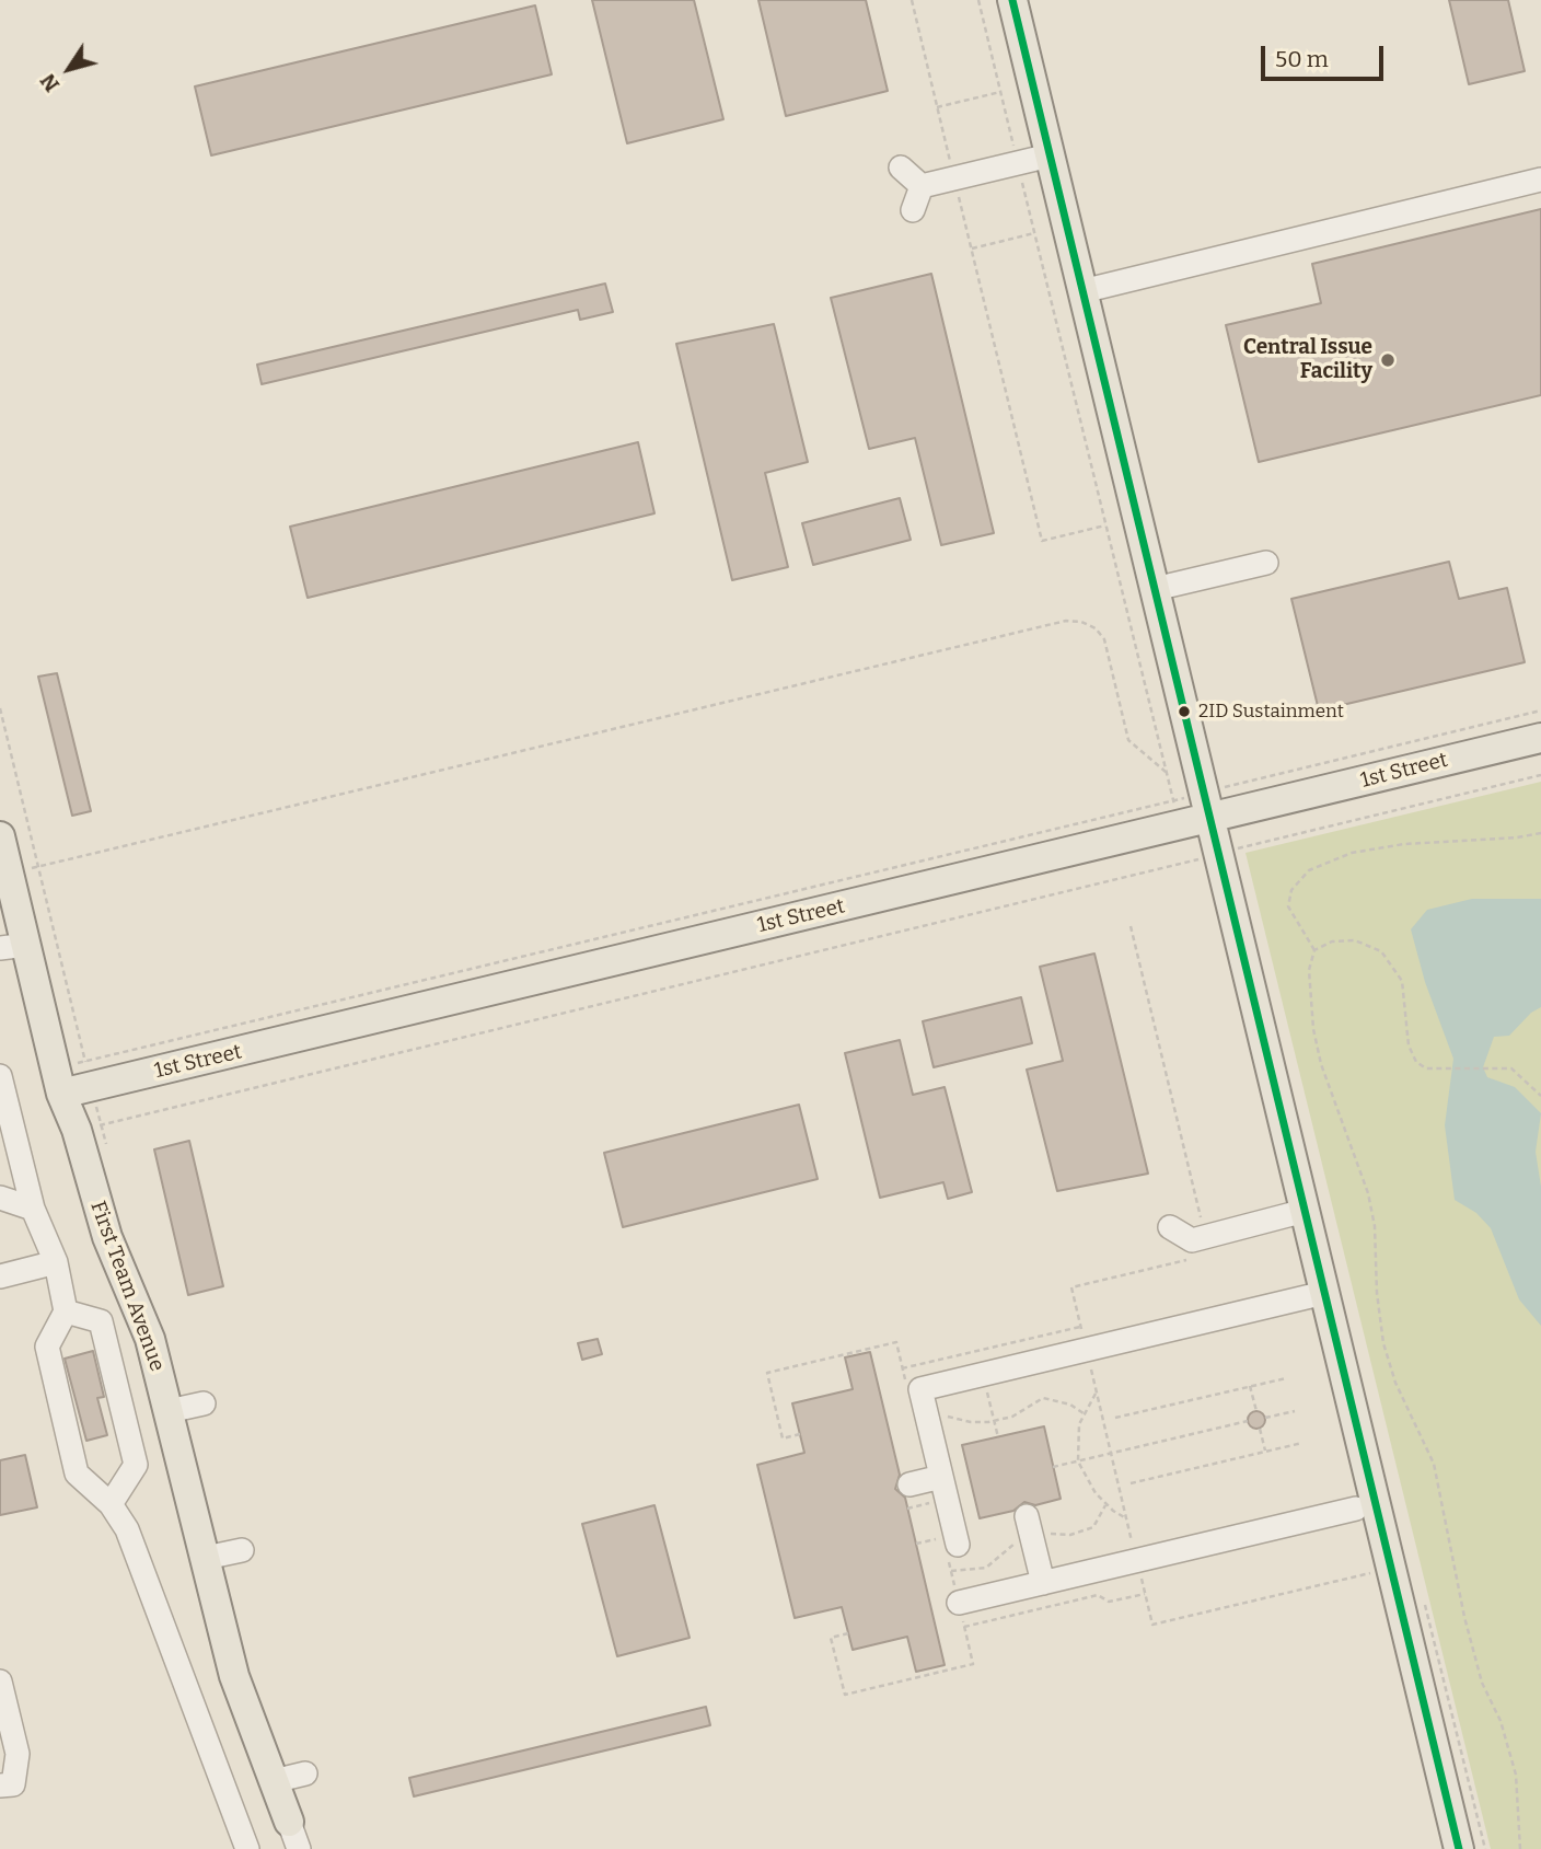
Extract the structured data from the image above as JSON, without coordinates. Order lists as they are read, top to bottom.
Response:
{
  "streets": {
    "main road": ["1st Street", "First Team Avenue"]
  },
  "crossings": [
    ["1st Street", "First Team Avenue"]
  ],
  "places": ["Central Issue Facility", "2ID Sustainment"],
  "scale_bar": "50 m",
  "north": "bottom left"
}
